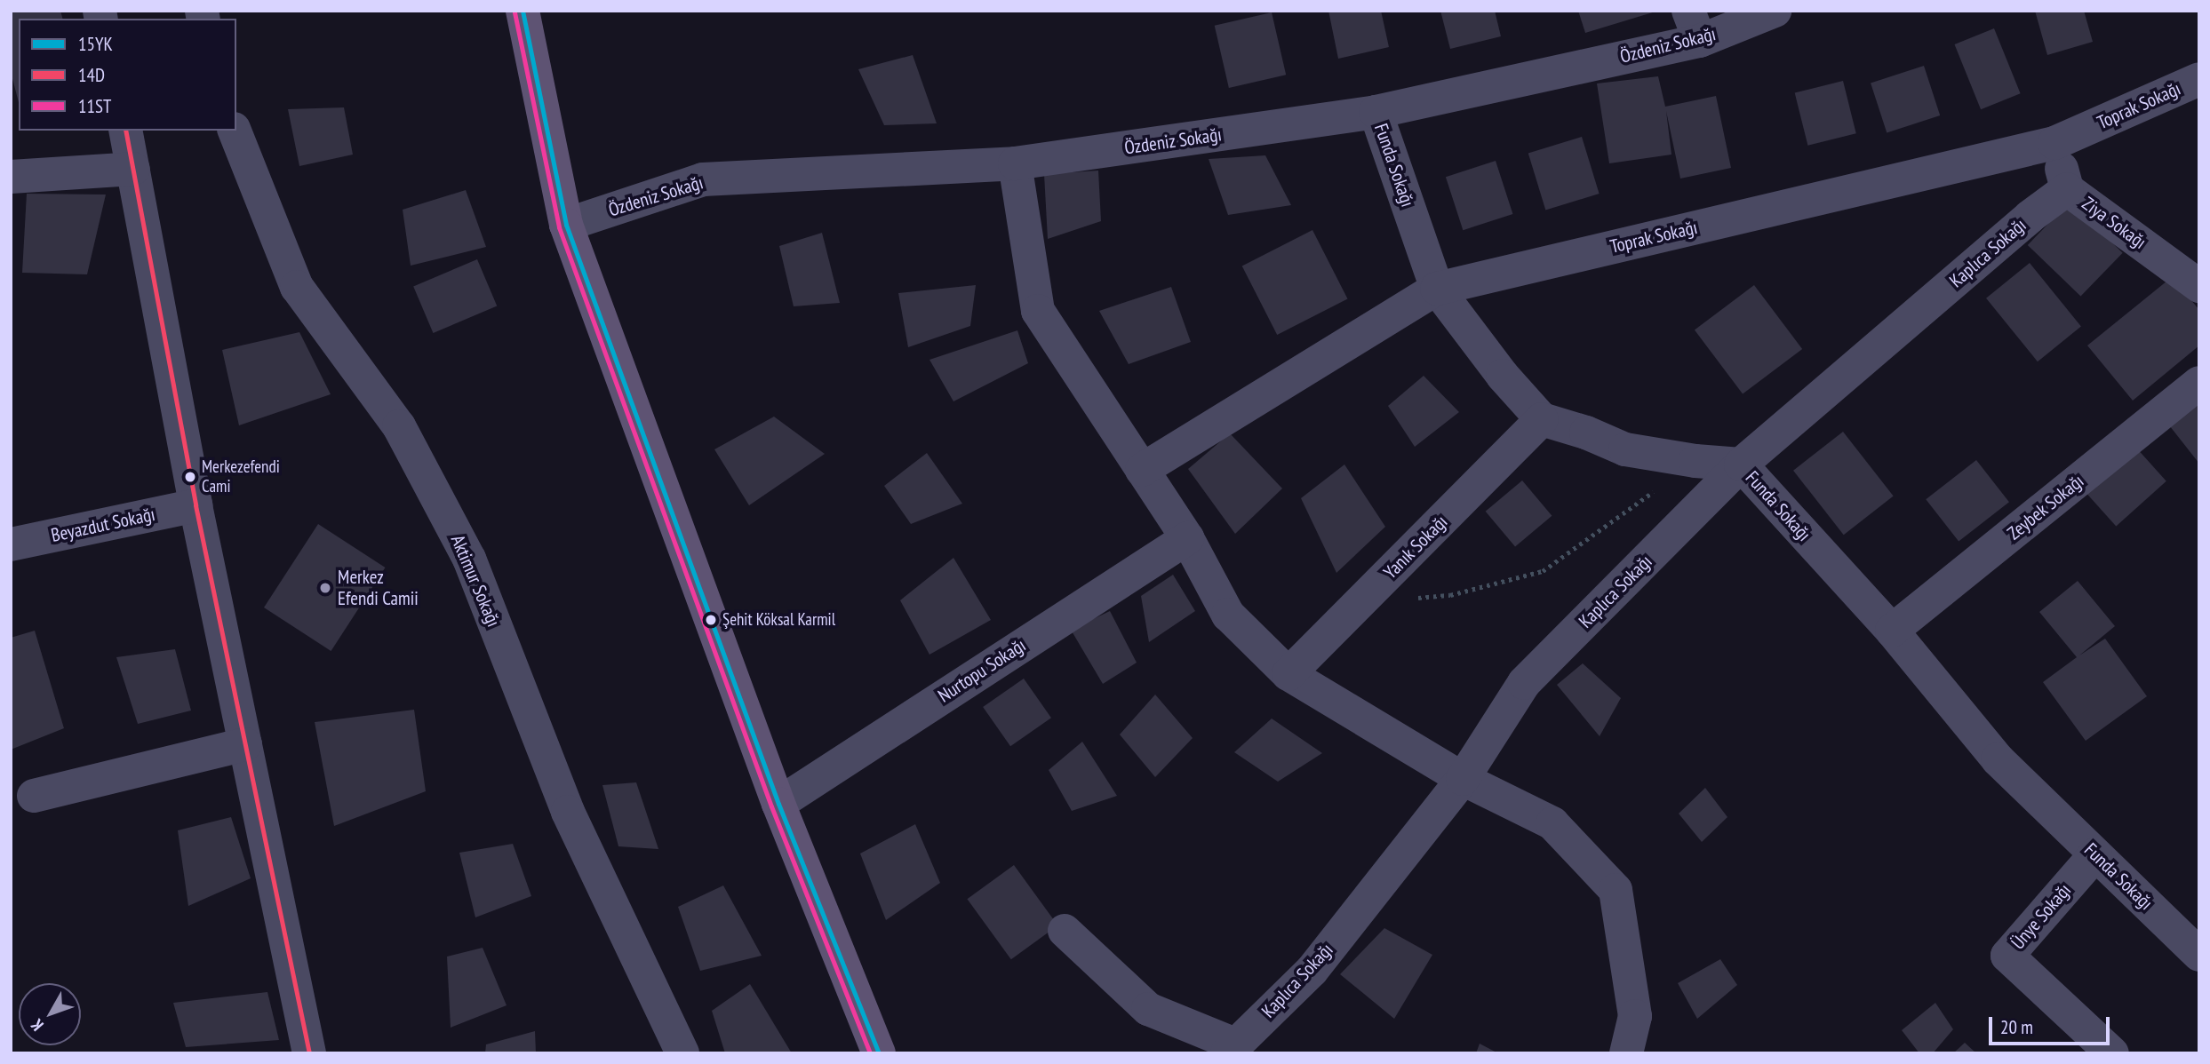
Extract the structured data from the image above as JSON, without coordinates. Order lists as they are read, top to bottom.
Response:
{
  "streets": {
    "street": [
      "Özdeniz Sokağı",
      "Toprak Sokağı",
      "Funda Sokağı",
      "Ziya Sokağı",
      "Kaplıca Sokağı",
      "Zeybek Sokağı",
      "Beyazdut Sokağı",
      "Yanık Sokağı",
      "Aktimur Sokağı",
      "Nurtopu Sokağı",
      "Ünye Sokağı"
    ]
  },
  "crossings": [
    ["Özdeniz Sokağı", "Funda Sokağı"],
    ["Toprak Sokağı", "Funda Sokağı"],
    ["Toprak Sokağı", "Ziya Sokağı"],
    ["Funda Sokağı", "Kaplıca Sokağı"],
    ["Funda Sokağı", "Zeybek Sokağı"],
    ["Funda Sokağı", "Yanık Sokağı"],
    ["Funda Sokağı", "Ünye Sokağı"],
    ["Ziya Sokağı", "Kaplıca Sokağı"]
  ],
  "places": ["Merkezefendi Cami", "Merkez Efendi Camii", "Şehit Köksal Karmil"],
  "lines": ["transit line 15YK", "transit line 11ST", "transit line 14D"],
  "legend": ["15YK", "14D", "11ST"],
  "scale_bar": "20 m",
  "north": "bottom left"
}
